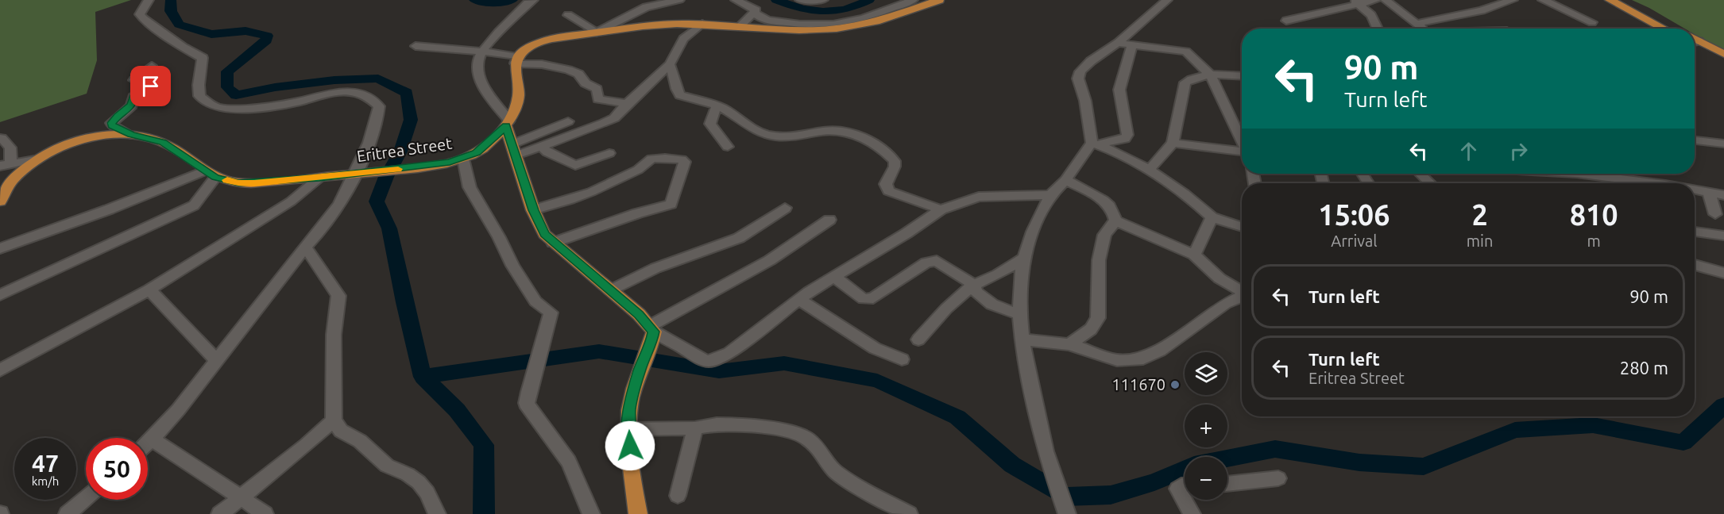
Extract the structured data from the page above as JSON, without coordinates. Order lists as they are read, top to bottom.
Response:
{
  "streets": {
    "main road": ["Eritrea Street"]
  },
  "places": ["111670"],
  "page": {
    "turn": ["90 m", "Turn left"],
    "eta": [
      "15:06",
      "Arrival",
      "2",
      "min",
      "810",
      "m"
    ],
    "list": [
      {
        "name": "Turn left",
        "value": "90 m"
      },
      {
        "name": "Turn left",
        "note": "Eritrea Street",
        "value": "280 m"
      }
    ],
    "map_buttons": ["+", "−"],
    "speed": "47 km/h",
    "limit": "50"
  }
}
